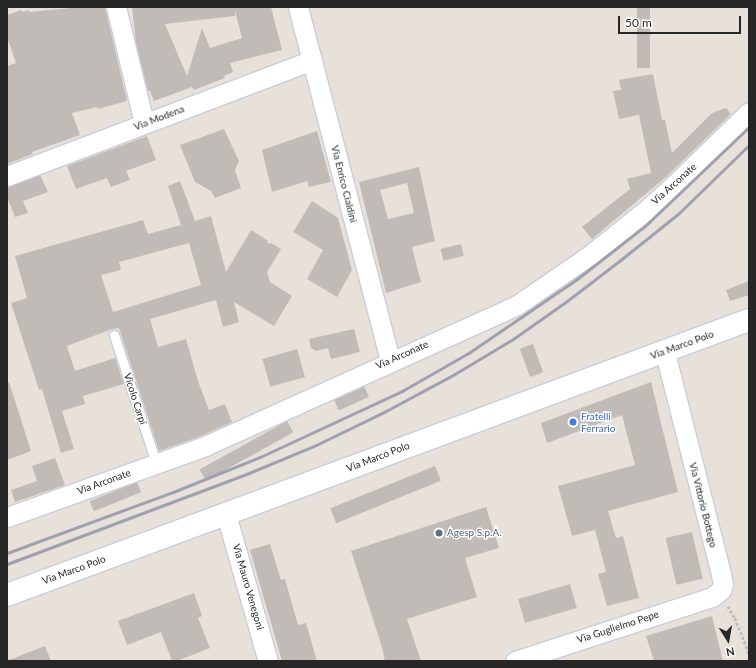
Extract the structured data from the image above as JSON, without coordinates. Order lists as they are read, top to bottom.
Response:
{
  "streets": {
    "street": [
      "Via Modena",
      "Via Enrico Cialdini",
      "Via Arconate",
      "Via Marco Polo",
      "Via Vittorio Bottego",
      "Via Mauro Venegoni",
      "Via Guglielmo Pepe"
    ],
    "lane": ["Vicolo Carpi"]
  },
  "crossings": [
    ["Via Modena", "Via Enrico Cialdini"],
    ["Via Enrico Cialdini", "Via Arconate"],
    ["Via Arconate", "Vicolo Carpi"],
    ["Via Marco Polo", "Via Vittorio Bottego"],
    ["Via Marco Polo", "Via Mauro Venegoni"],
    ["Via Vittorio Bottego", "Via Guglielmo Pepe"]
  ],
  "places": ["Fratelli Ferrario", "Agesp S.p.A."],
  "scale_bar": "50 m",
  "north": "bottom"
}
